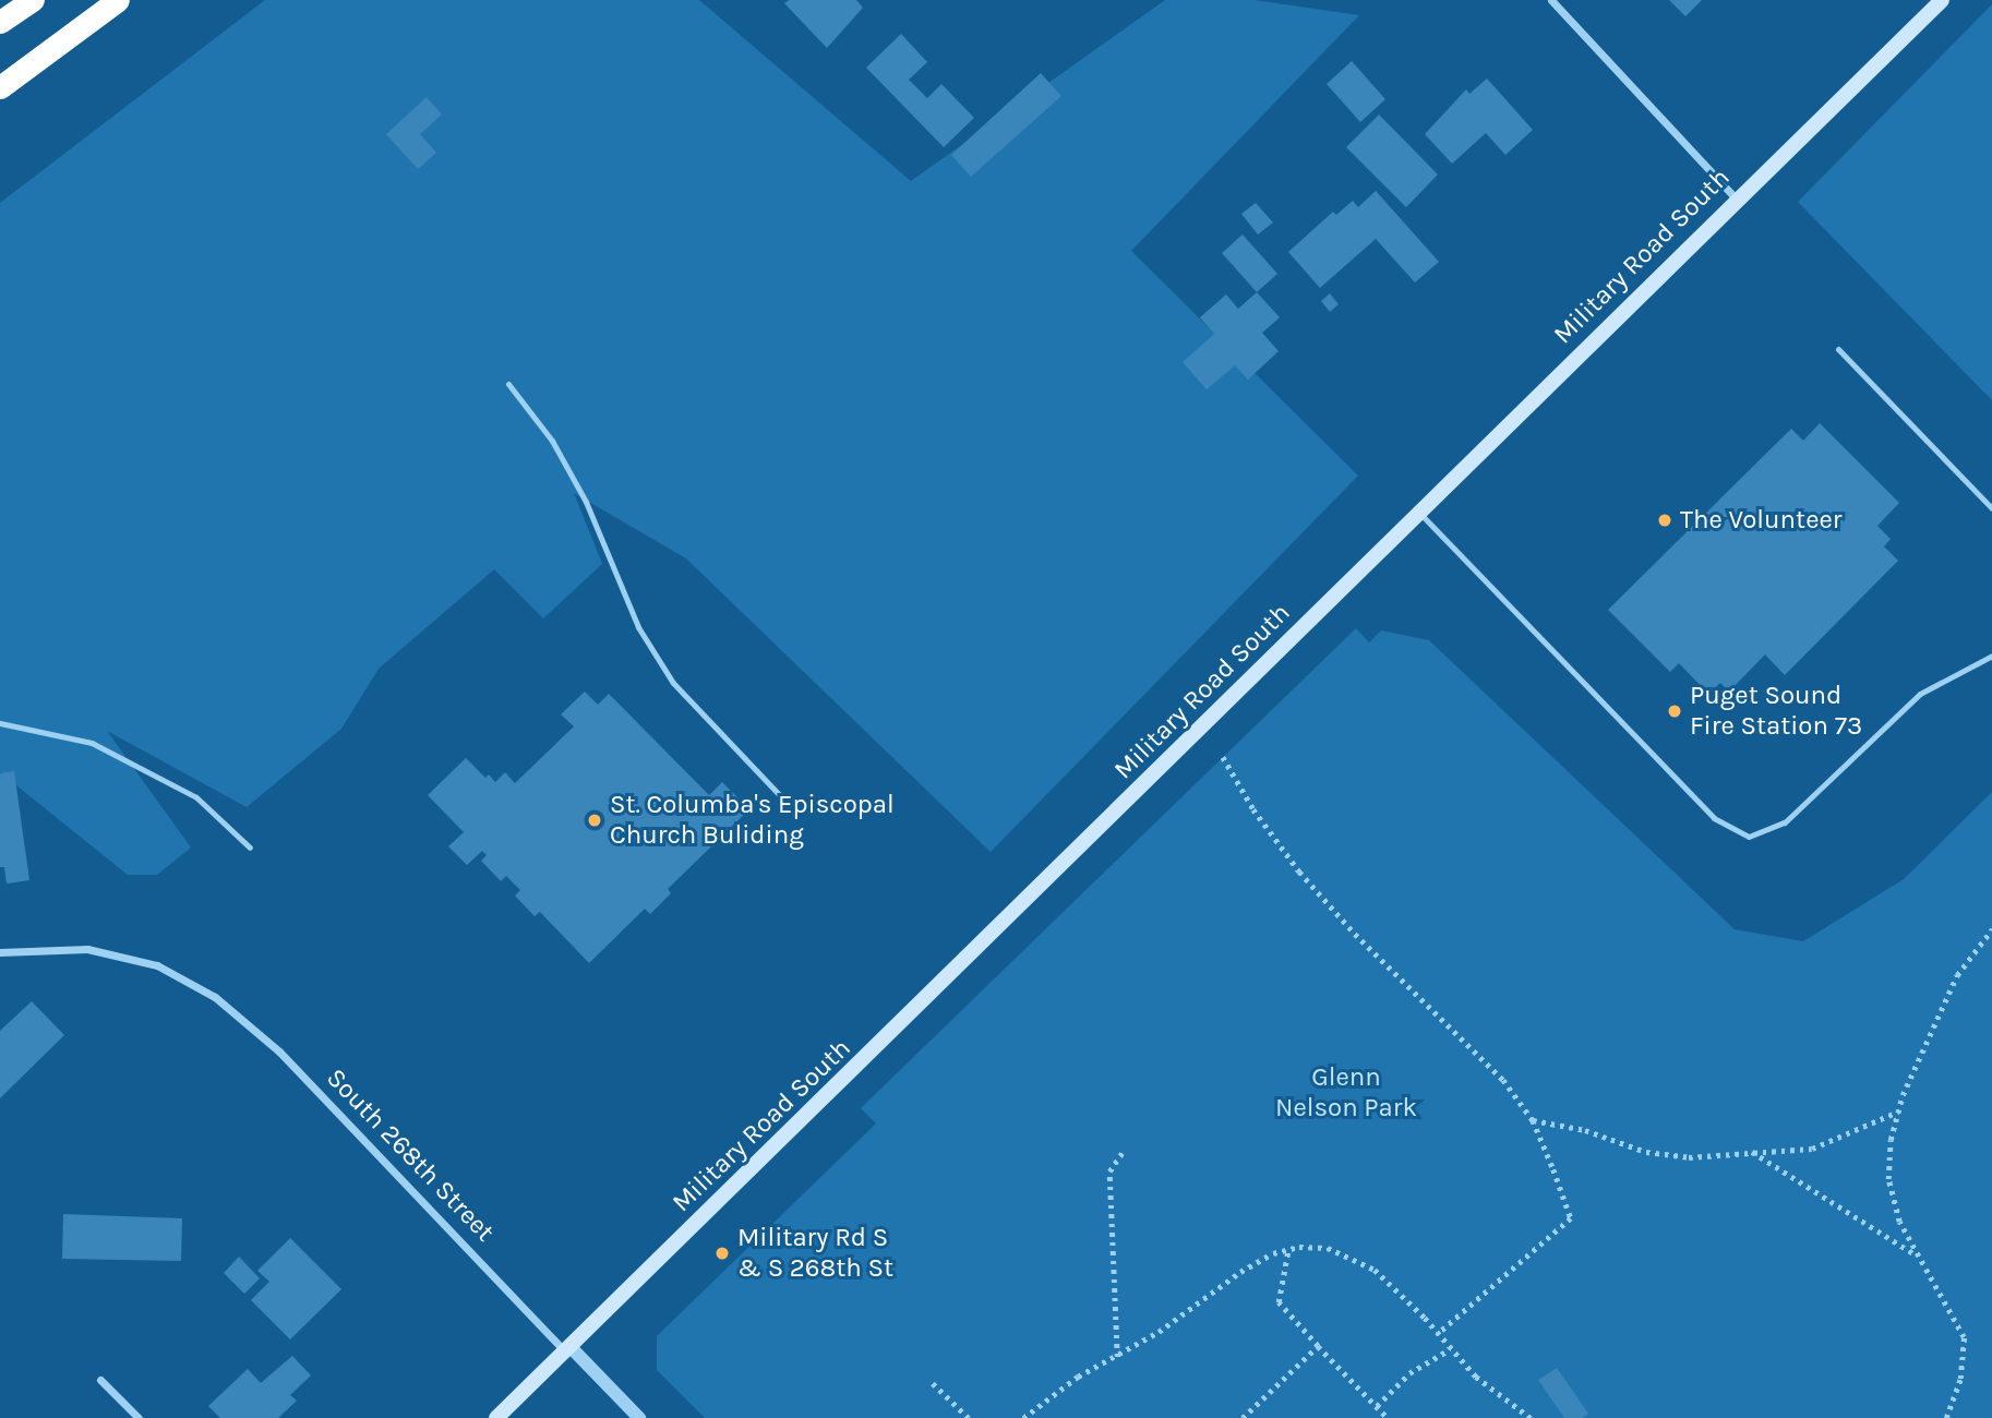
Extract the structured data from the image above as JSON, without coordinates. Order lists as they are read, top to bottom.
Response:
{
  "streets": {
    "main road": ["Military Road South"],
    "street": ["South 268th Street"]
  },
  "crossings": [
    ["Military Road South", "South 268th Street"]
  ],
  "parks": ["Glenn Nelson Park"],
  "places": [
    "The Volunteer",
    "Puget Sound Fire Station 73",
    "St. Columba's Episcopal Church Buliding",
    "Military Rd S & S 268th St"
  ]
}
